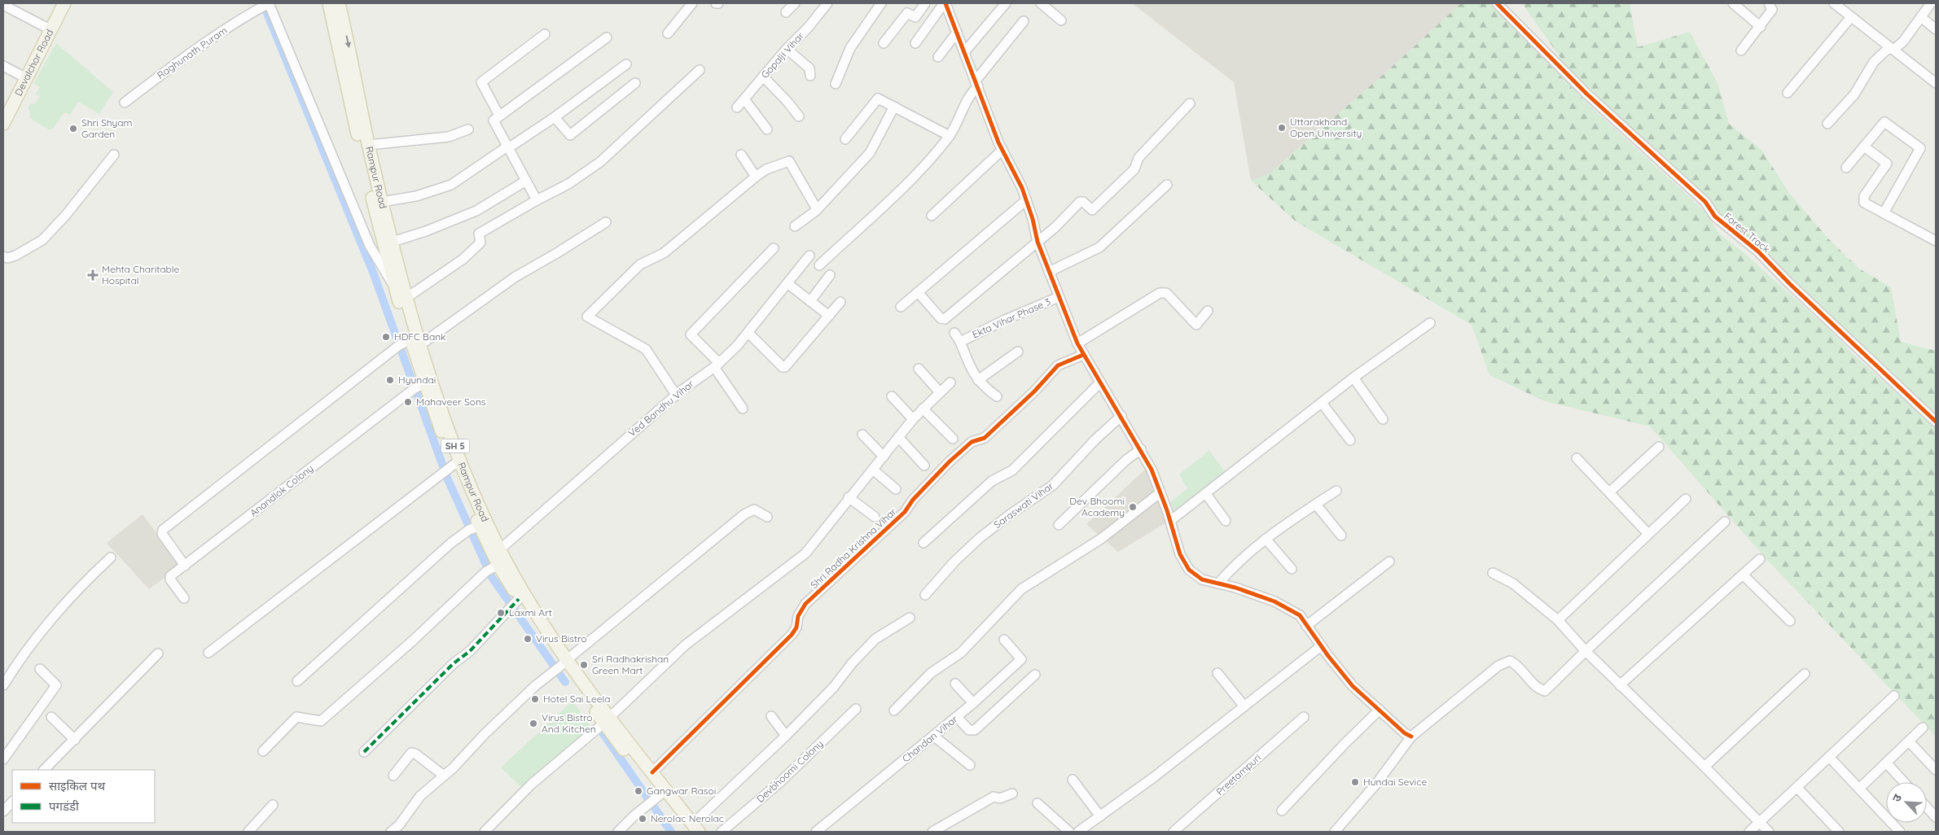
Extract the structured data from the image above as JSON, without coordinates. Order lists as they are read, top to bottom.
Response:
{
  "streets": {
    "main road": ["Devalchor Road", "Rampur Road", "SH 5"],
    "street": [
      "Raghunath Puram",
      "Gopalji Vihar",
      "Forest Track",
      "Ekta Vihar Phase 3",
      "Ved Bandhu Vihar",
      "Anandlok Colony",
      "Saraswati Vihar",
      "Shri Radha Krishna Vihar",
      "Chandan Vihar",
      "Devbhoomi Colony",
      "Preetampuri"
    ]
  },
  "crossings": [
    ["Rampur Road", "Ved Bandhu Vihar"],
    ["Rampur Road", "Shri Radha Krishna Vihar"]
  ],
  "places": {
    "other": [
      "Uttarakhand Open University",
      "Shri Shyam Garden",
      "HDFC Bank",
      "Hyundai",
      "Mahaveer Sons",
      "Dev Bhoomi Academy",
      "Laxmi Art",
      "Virus Bistro",
      "Sri Radhakrishan Green Mart",
      "Hotel Sai Leela",
      "Virus Bistro And Kitchen",
      "Hundai Sevice",
      "Gangwar Rasoi",
      "Nerolac Nerolac"
    ],
    "health": ["Mehta Charitable Hospital"]
  },
  "legend": ["साइकिल पथ", "पगडंडी"],
  "north": "top left"
}
